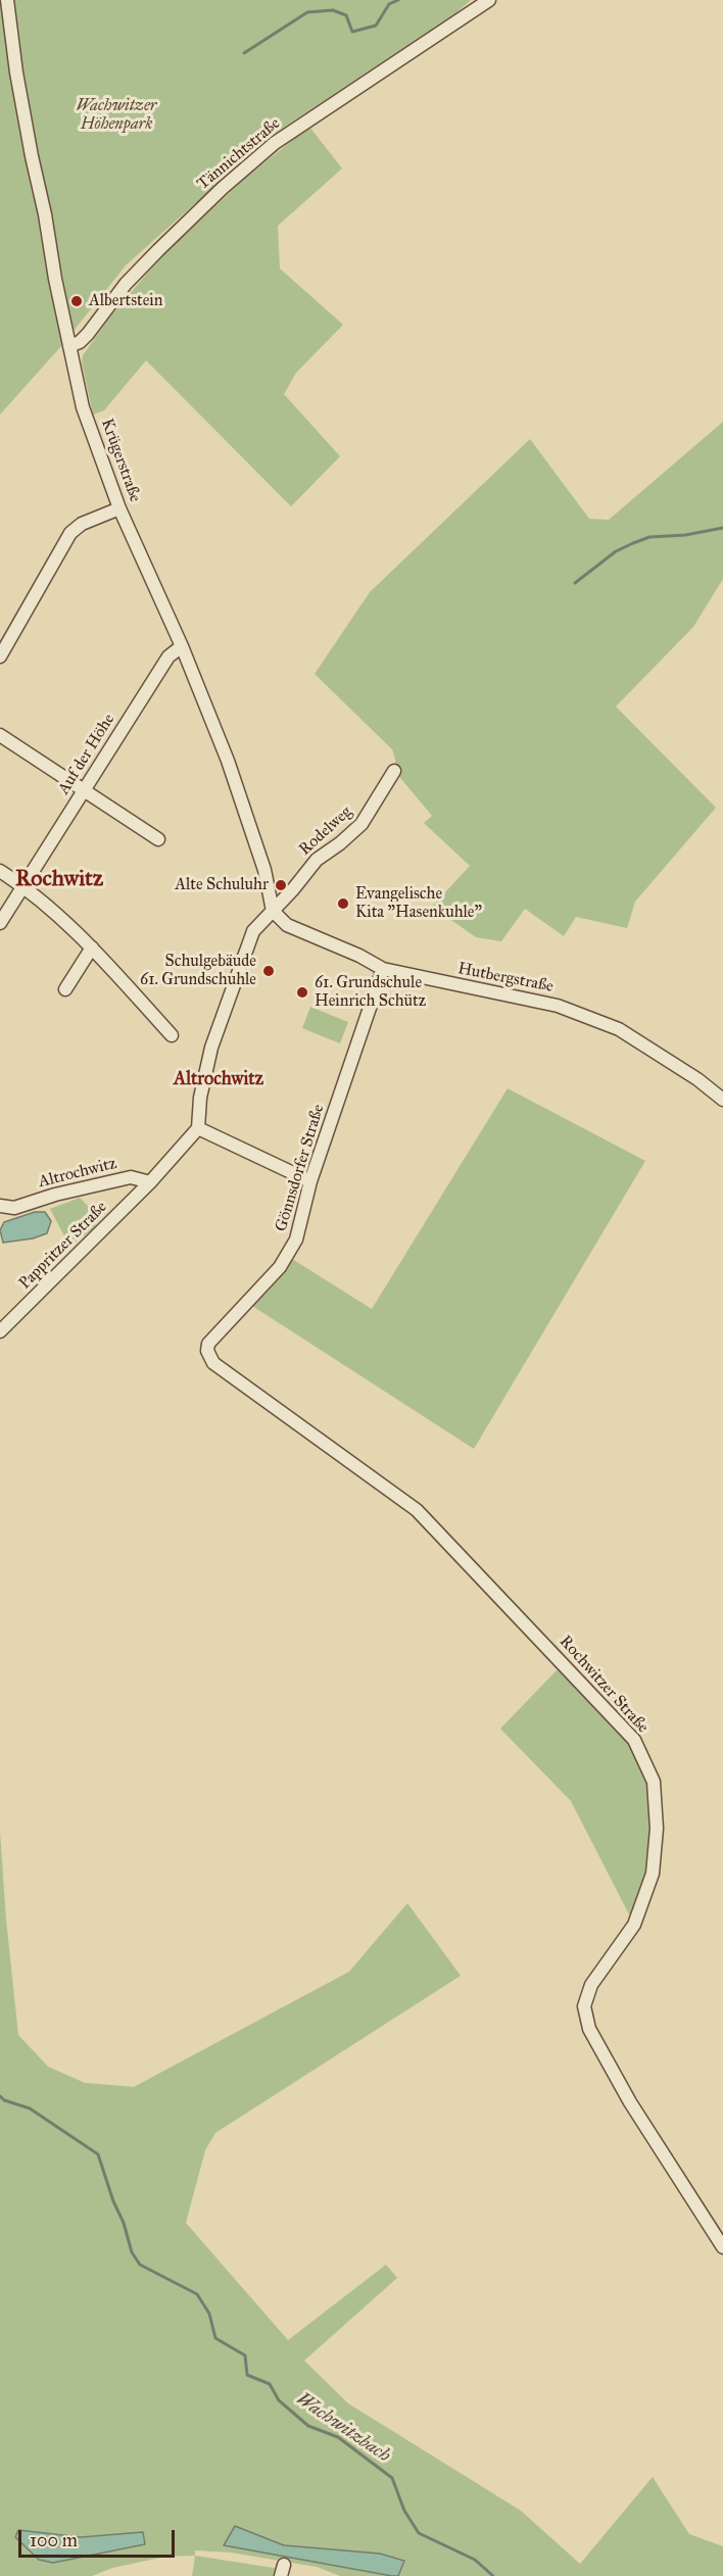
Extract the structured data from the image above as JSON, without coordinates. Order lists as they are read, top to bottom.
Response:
{
  "streets": {
    "street": [
      "Tännichtstraße",
      "Krügerstraße",
      "Auf der Höhe",
      "Rodelweg",
      "Hutbergstraße",
      "Gönnsdorfer Straße",
      "Altrochwitz",
      "Pappritzer Straße",
      "Rochwitzer Straße"
    ]
  },
  "crossings": [
    ["Tännichtstraße", "Krügerstraße"],
    ["Krügerstraße", "Auf der Höhe"],
    ["Krügerstraße", "Rodelweg"],
    ["Krügerstraße", "Hutbergstraße"],
    ["Rodelweg", "Hutbergstraße"],
    ["Hutbergstraße", "Gönnsdorfer Straße"],
    ["Gönnsdorfer Straße", "Rochwitzer Straße"],
    ["Altrochwitz", "Pappritzer Straße"]
  ],
  "districts": ["Rochwitz", "Altrochwitz"],
  "water": ["Wachwitzbach"],
  "parks": ["Wachwitzer Höhenpark"],
  "places": [
    "Albertstein",
    "Alte Schuluhr",
    "Evangelische Kita \"Hasenkuhle\"",
    "Schulgebäude 61. Grundschuhle",
    "61. Grundschule Heinrich Schütz"
  ],
  "scale_bar": "100 m"
}
